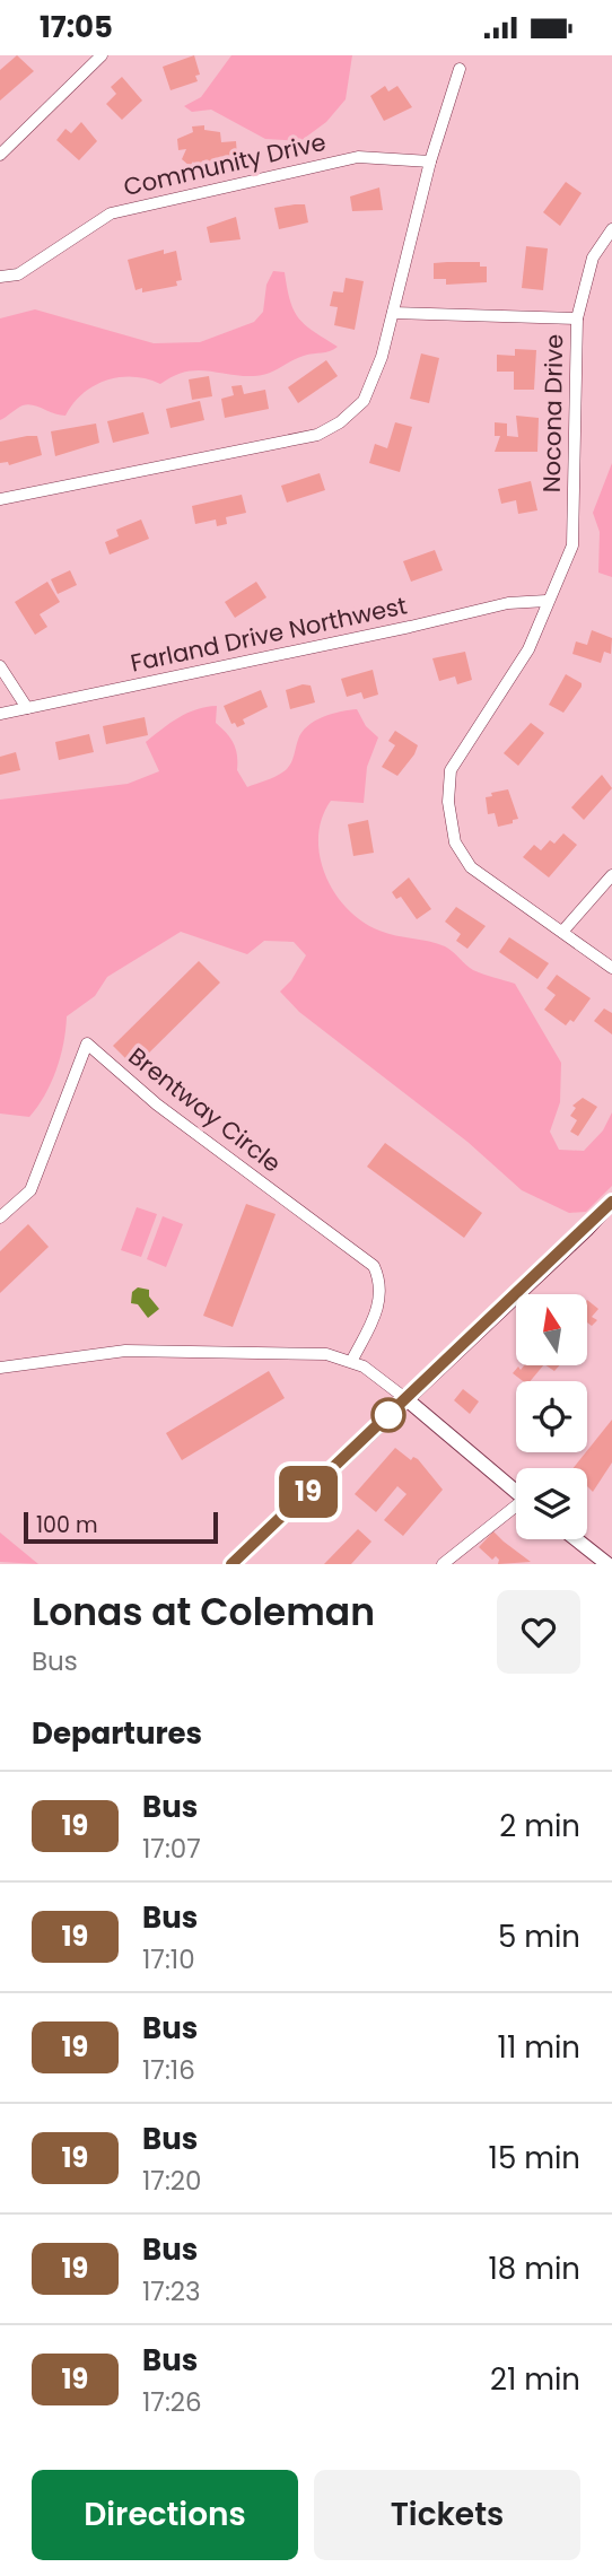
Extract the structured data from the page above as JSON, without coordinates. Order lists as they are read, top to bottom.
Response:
{
  "streets": {
    "street": [
      "Community Drive",
      "Nocona Drive",
      "Farland Drive Northwest",
      "Brentway Circle"
    ]
  },
  "crossings": [
    ["Nocona Drive", "Farland Drive Northwest"]
  ],
  "lines": ["bus line 19"],
  "scale_bar": "100 m",
  "north": "top",
  "page": {
    "status": "17:05",
    "on_map": "19",
    "scale": "100 m",
    "heading": [
      ["Lonas at Coleman", "Bus"],
      "Departures"
    ],
    "list": [
      {
        "mark": "19",
        "name": "Bus",
        "note": "17:07",
        "value": "2 min"
      },
      {
        "mark": "19",
        "name": "Bus",
        "note": "17:10",
        "value": "5 min"
      },
      {
        "mark": "19",
        "name": "Bus",
        "note": "17:16",
        "value": "11 min"
      },
      {
        "mark": "19",
        "name": "Bus",
        "note": "17:20",
        "value": "15 min"
      },
      {
        "mark": "19",
        "name": "Bus",
        "note": "17:23",
        "value": "18 min"
      },
      {
        "mark": "19",
        "name": "Bus",
        "note": "17:26",
        "value": "21 min"
      }
    ],
    "buttons": ["Directions", "Tickets"]
  }
}
